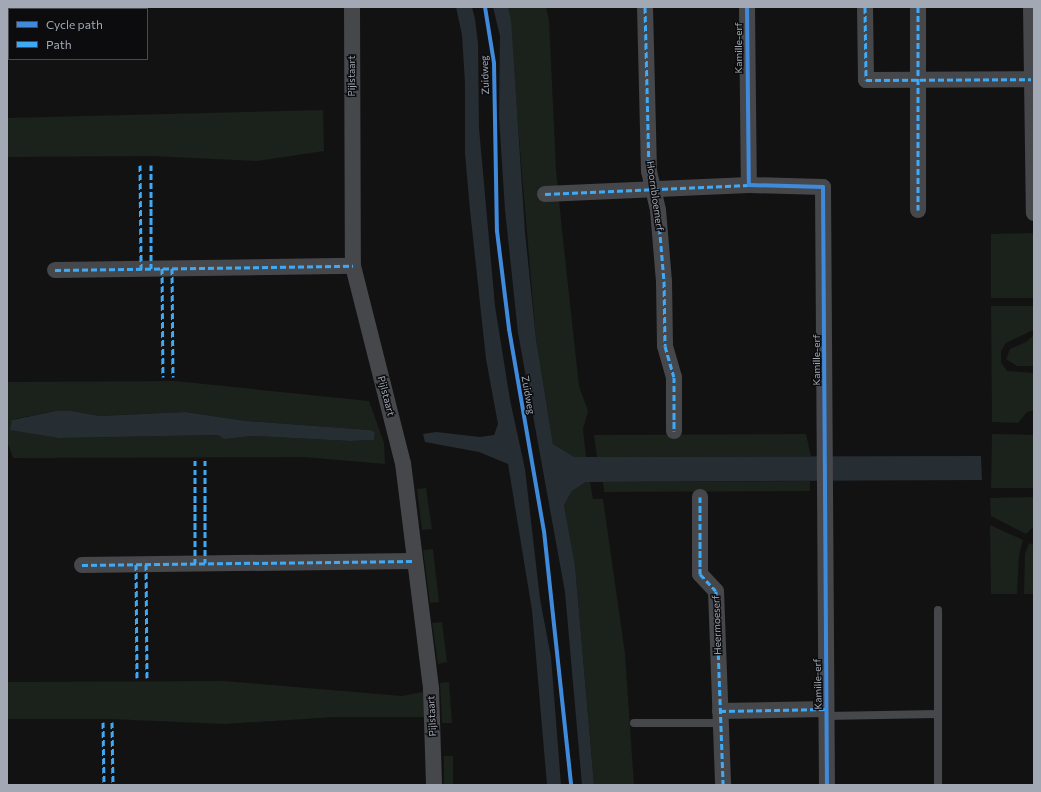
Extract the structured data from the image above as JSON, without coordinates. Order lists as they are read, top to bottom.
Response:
{
  "streets": {
    "street": [
      "Kamille-erf",
      "Pijlstaart",
      "Hoornbloemerf",
      "Heermoeserf"
    ],
    "cycle path": ["Zuidweg"]
  },
  "crossings": [
    ["Kamille-erf", "Hoornbloemerf"]
  ],
  "legend": ["Cycle path", "Path"]
}
